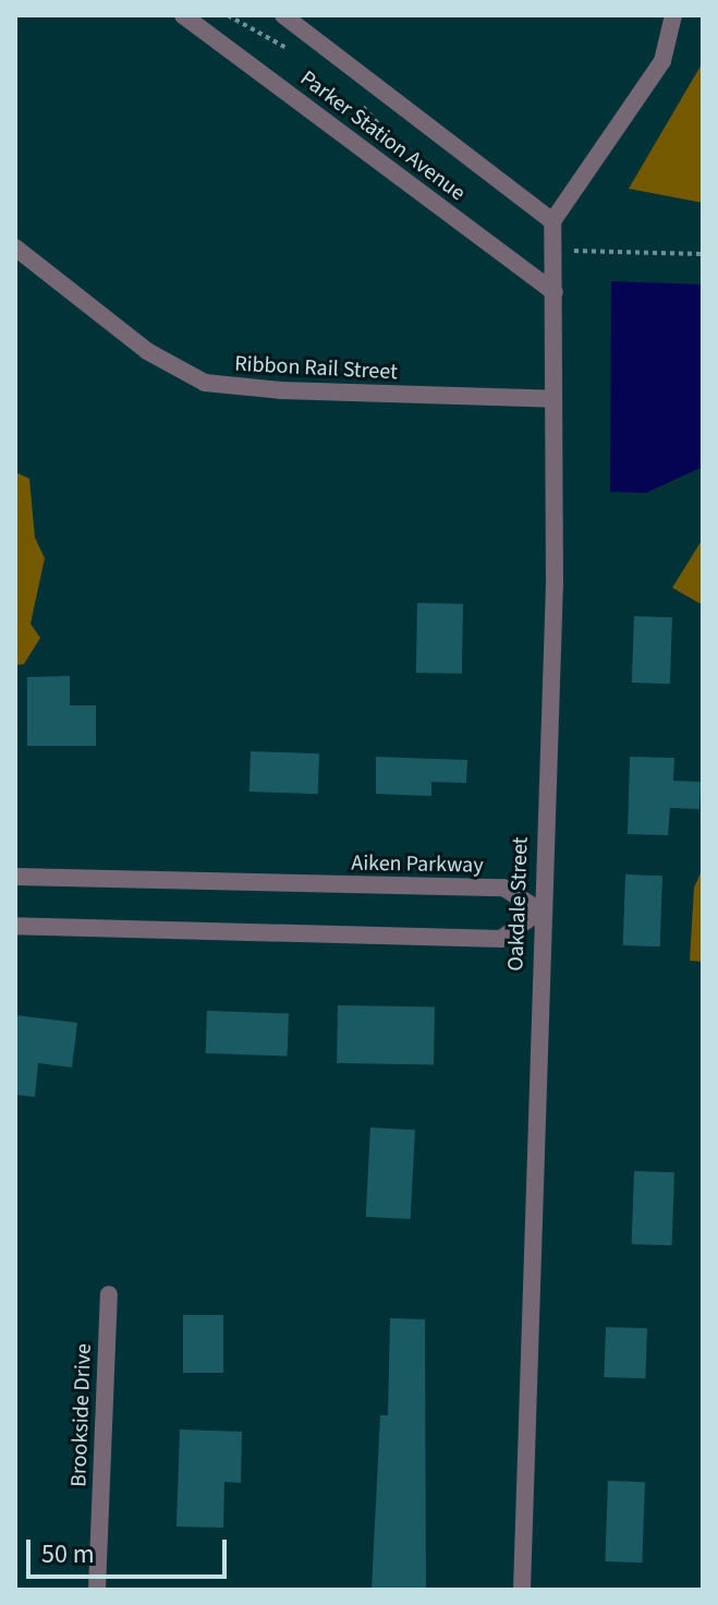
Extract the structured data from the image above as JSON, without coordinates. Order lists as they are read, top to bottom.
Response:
{
  "streets": {
    "street": [
      "Parker Station Avenue",
      "Ribbon Rail Street",
      "Aiken Parkway",
      "Oakdale Street",
      "Brookside Drive"
    ]
  },
  "crossings": [
    ["Parker Station Avenue", "Oakdale Street"],
    ["Ribbon Rail Street", "Oakdale Street"],
    ["Aiken Parkway", "Oakdale Street"]
  ],
  "scale_bar": "50 m"
}
